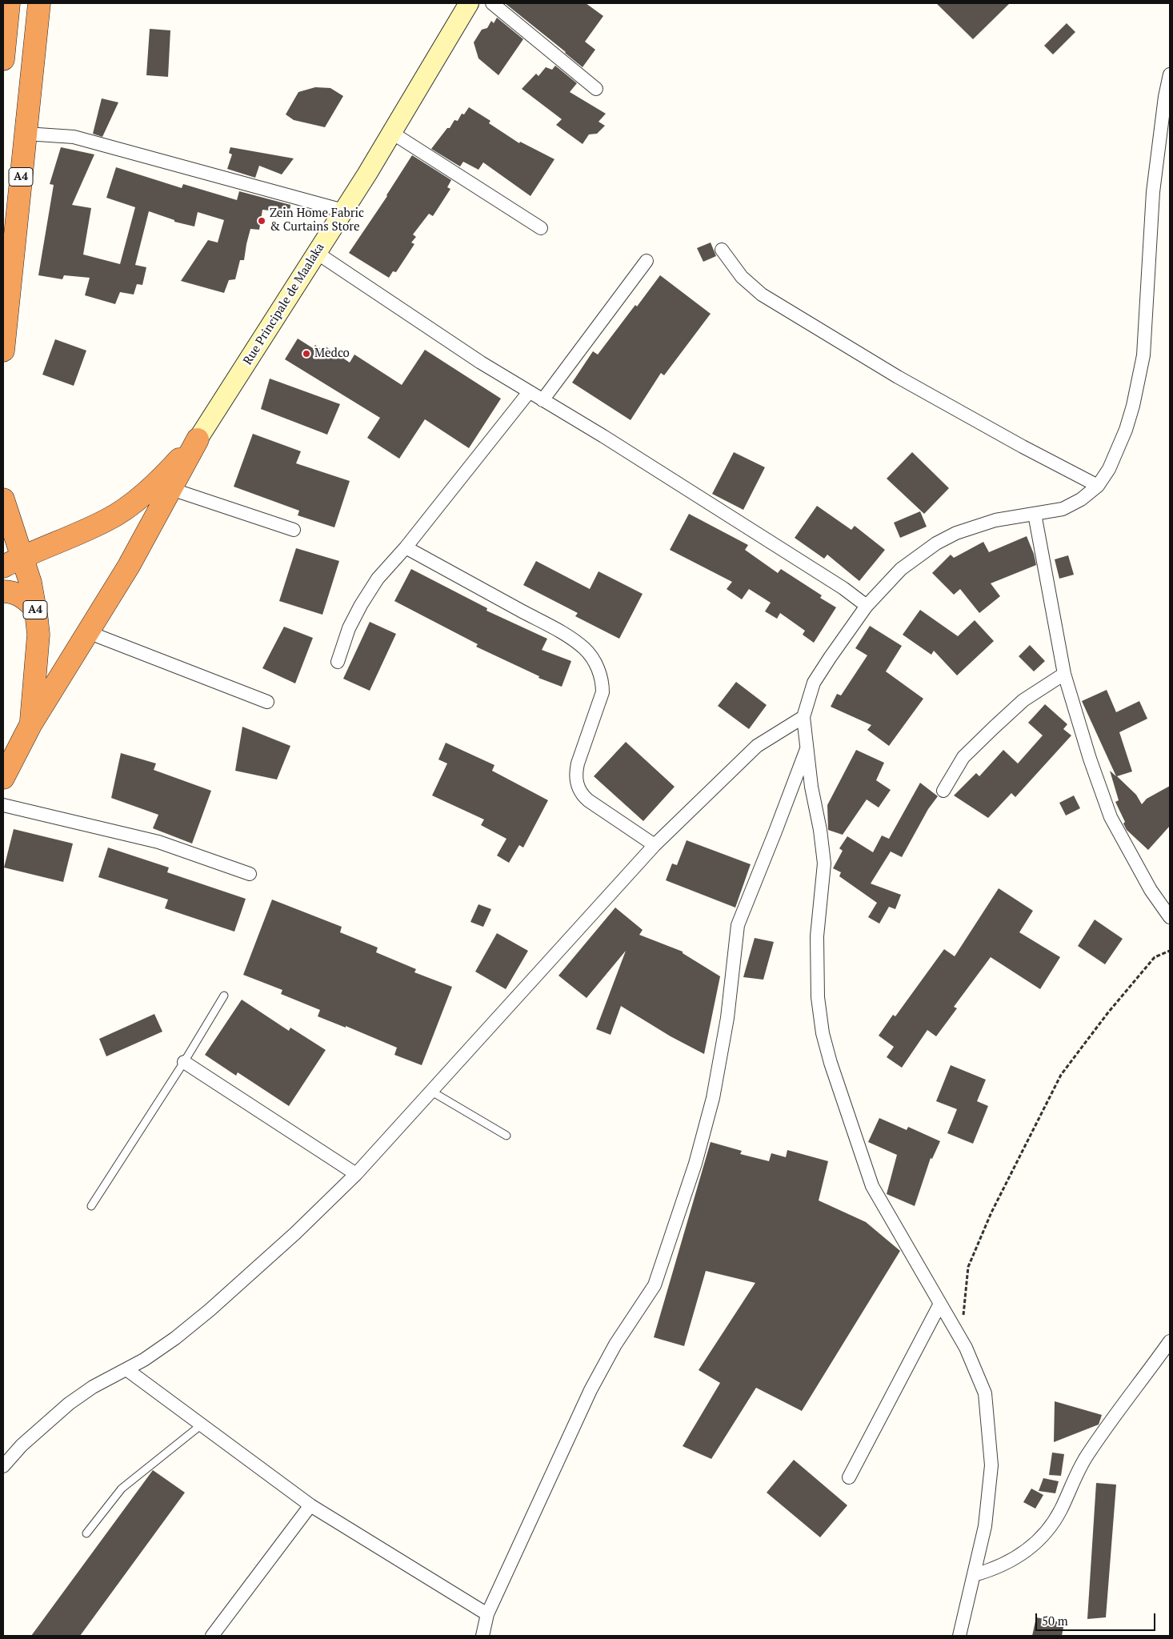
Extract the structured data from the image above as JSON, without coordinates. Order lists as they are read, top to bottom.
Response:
{
  "streets": {
    "highway": ["A4"],
    "main road": ["Rue Principale de Maalaka"]
  },
  "places": ["Zein Home Fabric & Curtains Store", "Medco"],
  "scale_bar": "50 m"
}
